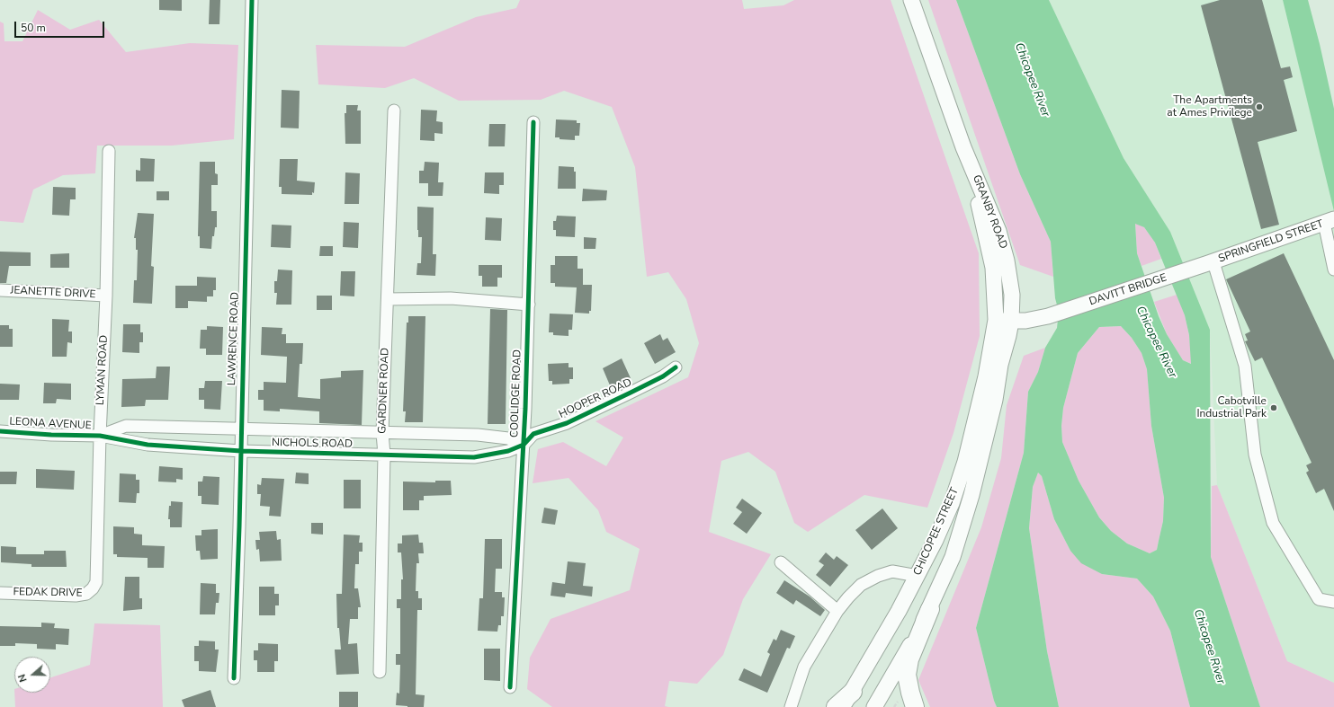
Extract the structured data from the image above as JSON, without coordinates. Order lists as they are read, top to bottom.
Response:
{
  "streets": {
    "main road": [
      "GRANBY ROAD",
      "SPRINGFIELD STREET",
      "DAVITT BRIDGE",
      "CHICOPEE STREET"
    ],
    "street": [
      "JEANETTE DRIVE",
      "LAWRENCE ROAD",
      "LYMAN ROAD",
      "GARDNER ROAD",
      "COOLIDGE ROAD",
      "HOOPER ROAD",
      "LEONA AVENUE",
      "NICHOLS ROAD",
      "FEDAK DRIVE"
    ]
  },
  "crossings": [
    ["GRANBY ROAD", "DAVITT BRIDGE"],
    ["GRANBY ROAD", "CHICOPEE STREET"],
    ["SPRINGFIELD STREET", "DAVITT BRIDGE"],
    ["DAVITT BRIDGE", "CHICOPEE STREET"],
    ["JEANETTE DRIVE", "LYMAN ROAD"],
    ["LAWRENCE ROAD", "NICHOLS ROAD"],
    ["LYMAN ROAD", "LEONA AVENUE"],
    ["LYMAN ROAD", "NICHOLS ROAD"],
    ["LYMAN ROAD", "FEDAK DRIVE"],
    ["GARDNER ROAD", "NICHOLS ROAD"],
    ["COOLIDGE ROAD", "HOOPER ROAD"],
    ["COOLIDGE ROAD", "NICHOLS ROAD"],
    ["HOOPER ROAD", "NICHOLS ROAD"],
    ["LEONA AVENUE", "NICHOLS ROAD"]
  ],
  "water": ["Chicopee River"],
  "places": ["The Apartments at Ames Privilege", "Cabotville Industrial Park"],
  "scale_bar": "50 m",
  "north": "left"
}
